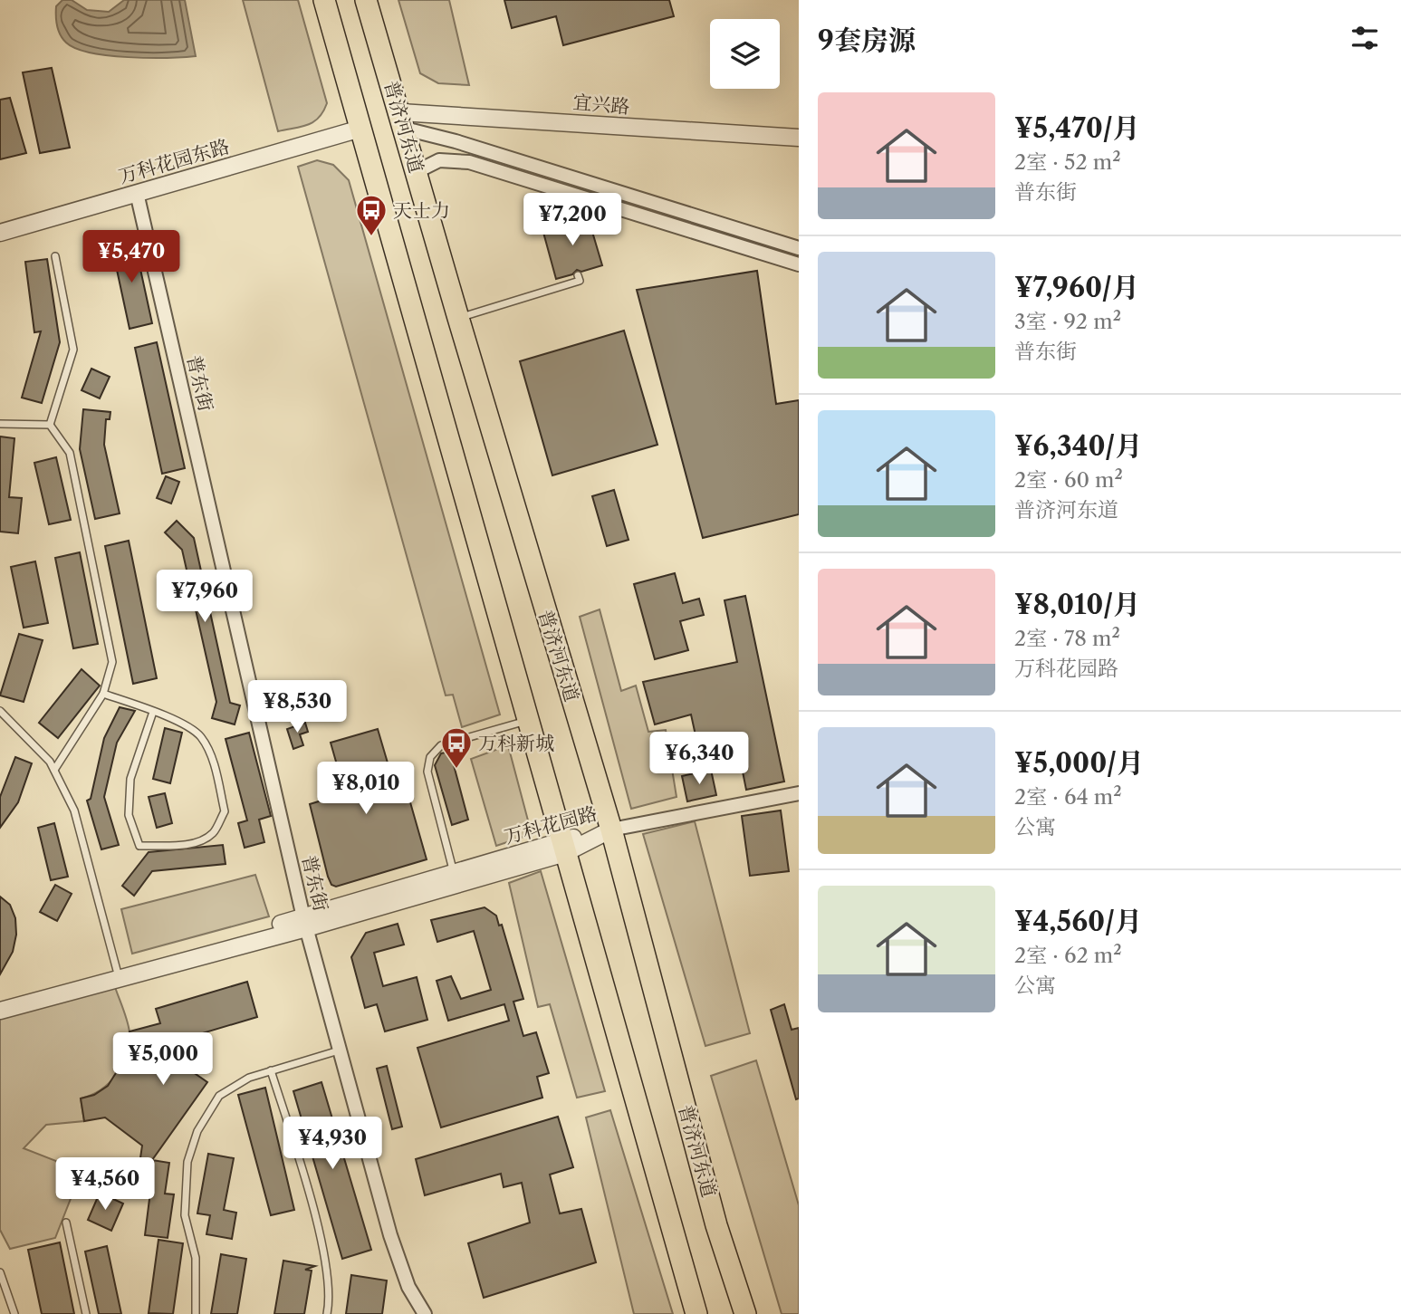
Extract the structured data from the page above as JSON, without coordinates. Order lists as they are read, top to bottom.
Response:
{
  "streets": {
    "main road": ["普济河东道"],
    "street": [
      "宜兴路",
      "万科花园东路",
      "普东街",
      "万科花园路"
    ]
  },
  "crossings": [
    ["宜兴路", "普济河东道"],
    ["普济河东道", "万科花园路"],
    ["万科花园东路", "普东街"],
    ["普东街", "万科花园路"]
  ],
  "places": {
    "bus stop": ["天士力", "万科新城"]
  },
  "page": {
    "heading": "9套房源",
    "list": [
      {
        "name": "¥5,470/月",
        "note": "2室 · 52 m² · 普东街"
      },
      {
        "name": "¥7,960/月",
        "note": "3室 · 92 m² · 普东街"
      },
      {
        "name": "¥6,340/月",
        "note": "2室 · 60 m² · 普济河东道"
      },
      {
        "name": "¥8,010/月",
        "note": "2室 · 78 m² · 万科花园路"
      },
      {
        "name": "¥5,000/月",
        "note": "2室 · 64 m² · 公寓"
      },
      {
        "name": "¥4,560/月",
        "note": "2室 · 62 m² · 公寓"
      }
    ],
    "price": [
      "¥7,200",
      "¥5,470",
      "¥7,960",
      "¥8,530",
      "¥6,340",
      "¥8,010",
      "¥5,000",
      "¥4,930",
      "¥4,560"
    ]
  }
}
